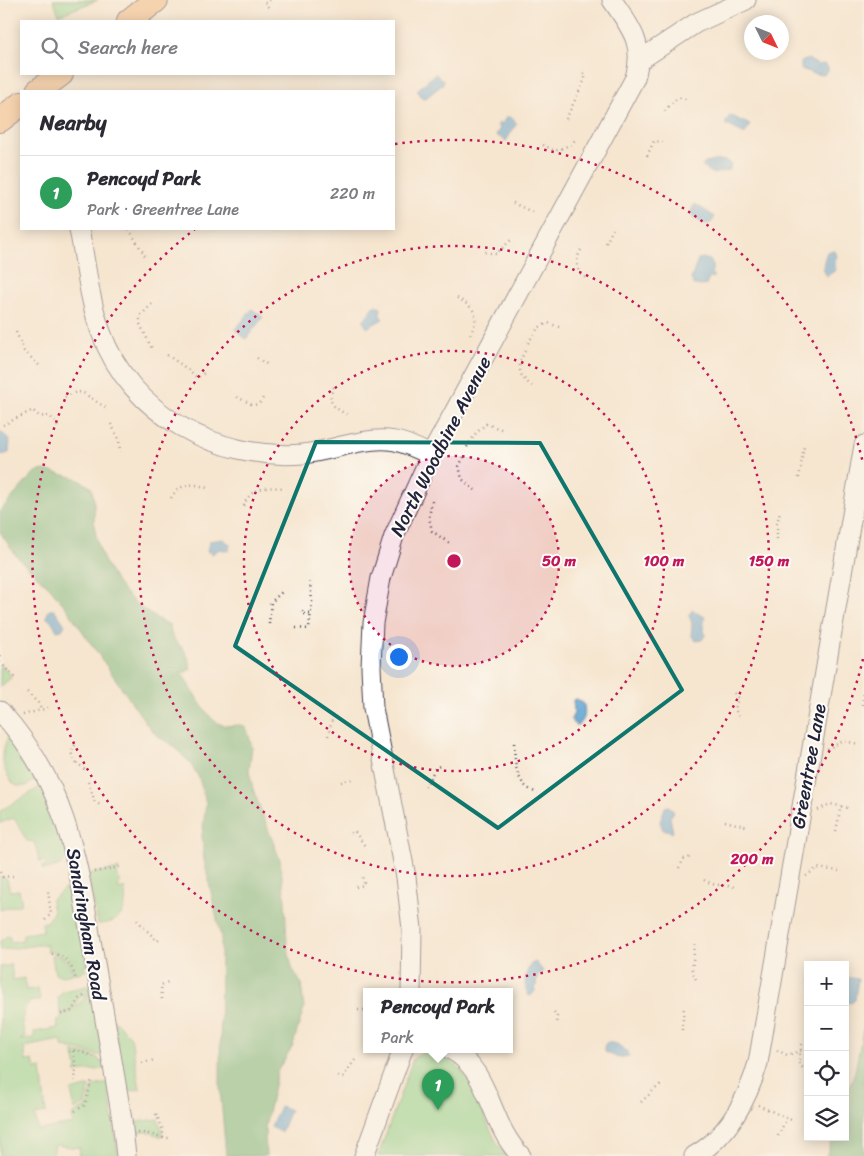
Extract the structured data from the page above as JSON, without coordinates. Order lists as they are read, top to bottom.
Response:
{
  "streets": {
    "street": ["North Woodbine Avenue", "Greentree Lane", "Sandringham Road"]
  },
  "north": "bottom right",
  "page": {
    "search": "Search here",
    "heading": "Nearby",
    "list": [
      {
        "mark": "1",
        "name": "Pencoyd Park",
        "note": "Park · Greentree Lane",
        "value": "220 m"
      }
    ],
    "map_buttons": ["+", "−"],
    "popup": ["Pencoyd Park", "Park"],
    "pins": "1"
  },
  "rings": [
    "50 m",
    "100 m",
    "150 m",
    "200 m"
  ]
}
